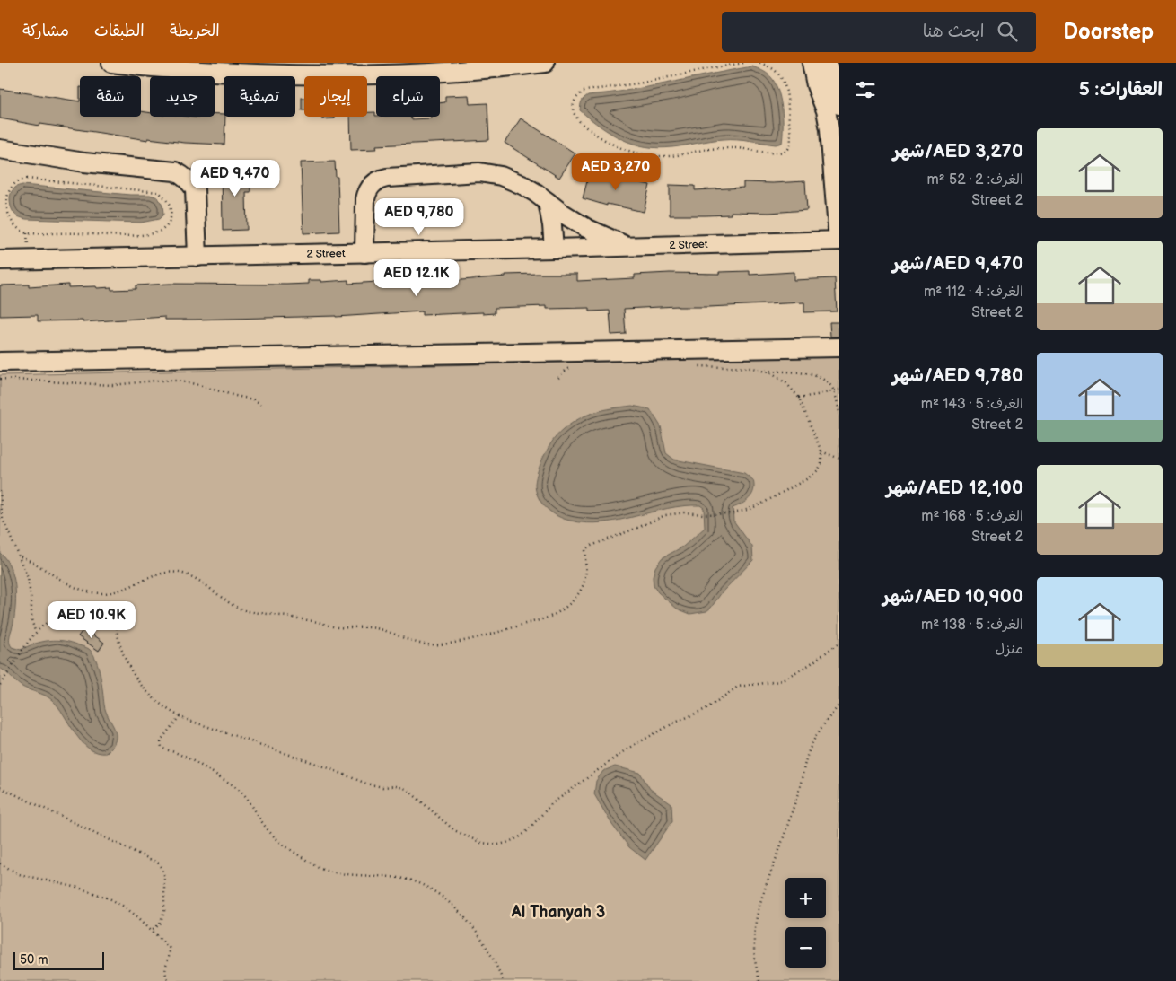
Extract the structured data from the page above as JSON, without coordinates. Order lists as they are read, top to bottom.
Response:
{
  "streets": {
    "street": ["2 Street"]
  },
  "districts": ["Al Thanyah 3"],
  "scale_bar": "50 m",
  "page": {
    "header": "Doorstep",
    "search": "ابحث هنا",
    "nav": ["الخريطة", "الطبقات", "مشاركة"],
    "heading": "العقارات: 5",
    "chip": [
      "شراء",
      "إيجار",
      "تصفية",
      "جديد",
      "شقة"
    ],
    "list": [
      {
        "name": "AED 3,270/شهر",
        "note": "الغرف: 2 · 52 m² · 2 Street"
      },
      {
        "name": "AED 9,470/شهر",
        "note": "الغرف: 4 · 112 m² · 2 Street"
      },
      {
        "name": "AED 9,780/شهر",
        "note": "الغرف: 5 · 143 m² · 2 Street"
      },
      {
        "name": "AED 12,100/شهر",
        "note": "الغرف: 5 · 168 m² · 2 Street"
      },
      {
        "name": "AED 10,900/شهر",
        "note": "الغرف: 5 · 138 m² · منزل"
      }
    ],
    "price": [
      "AED 3,270",
      "AED 9,470",
      "AED 9,780",
      "AED 12.1K",
      "AED 10.9K"
    ],
    "map_buttons": ["+", "−"],
    "scale": "50 m"
  }
}
